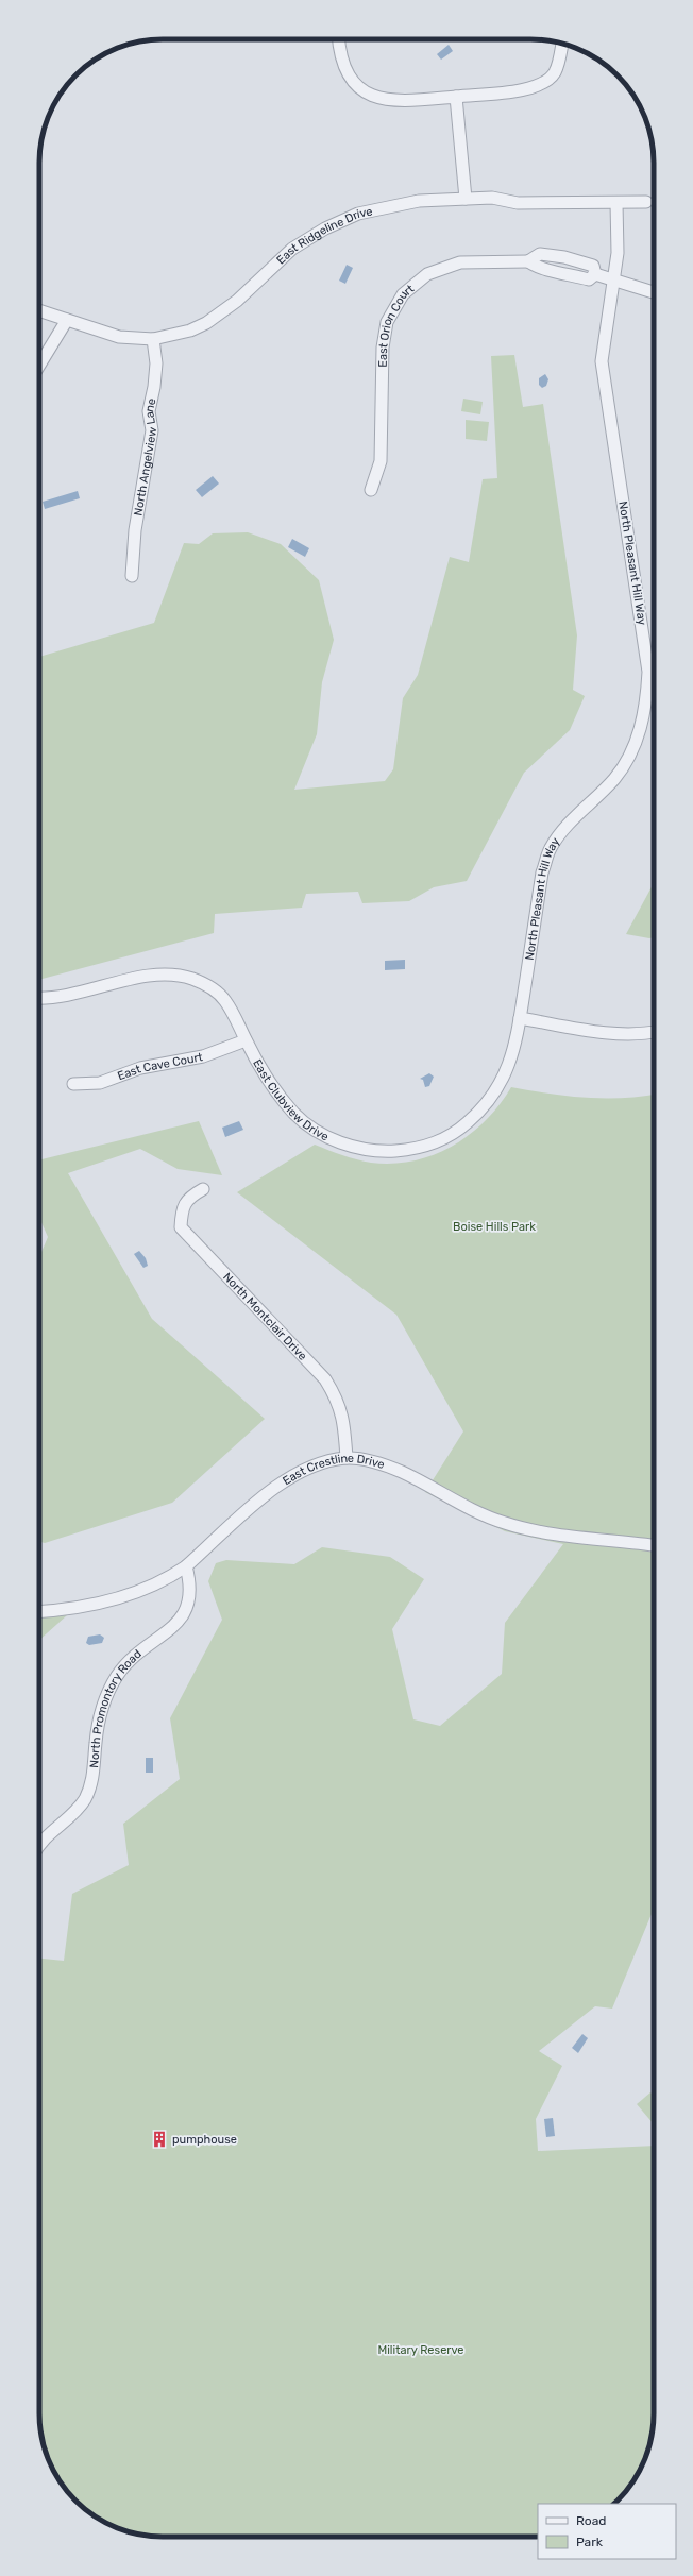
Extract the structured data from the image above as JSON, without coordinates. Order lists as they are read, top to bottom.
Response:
{
  "streets": {
    "street": [
      "East Ridgeline Drive",
      "East Orion Court",
      "North Angelview Lane",
      "North Pleasant Hill Way",
      "East Cave Court",
      "East Clubview Drive",
      "North Montclair Drive",
      "East Crestline Drive",
      "North Promontory Road"
    ]
  },
  "crossings": [
    ["East Ridgeline Drive", "North Angelview Lane"],
    ["East Ridgeline Drive", "North Pleasant Hill Way"],
    ["East Orion Court", "North Pleasant Hill Way"],
    ["North Pleasant Hill Way", "East Clubview Drive"],
    ["East Cave Court", "East Clubview Drive"],
    ["North Montclair Drive", "East Crestline Drive"],
    ["East Crestline Drive", "North Promontory Road"]
  ],
  "parks": ["Boise Hills Park", "Military Reserve"],
  "places": {
    "building": ["pumphouse"]
  },
  "legend": ["Road", "Park"]
}
